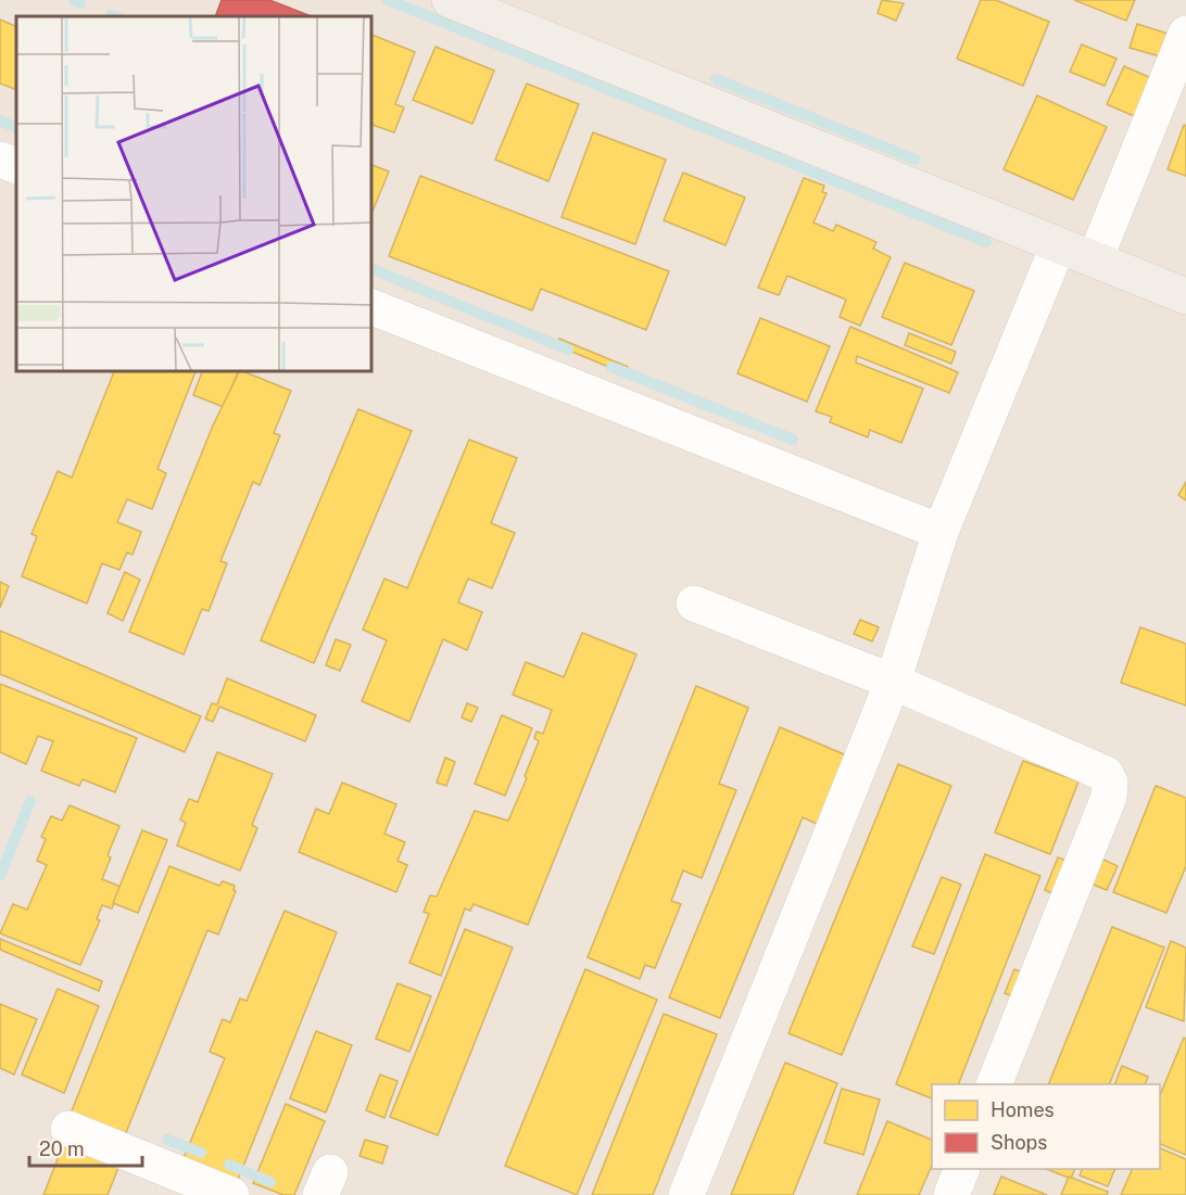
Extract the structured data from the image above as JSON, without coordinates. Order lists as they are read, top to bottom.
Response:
{
  "legend": ["Homes", "Shops"],
  "scale_bar": "20 m"
}
